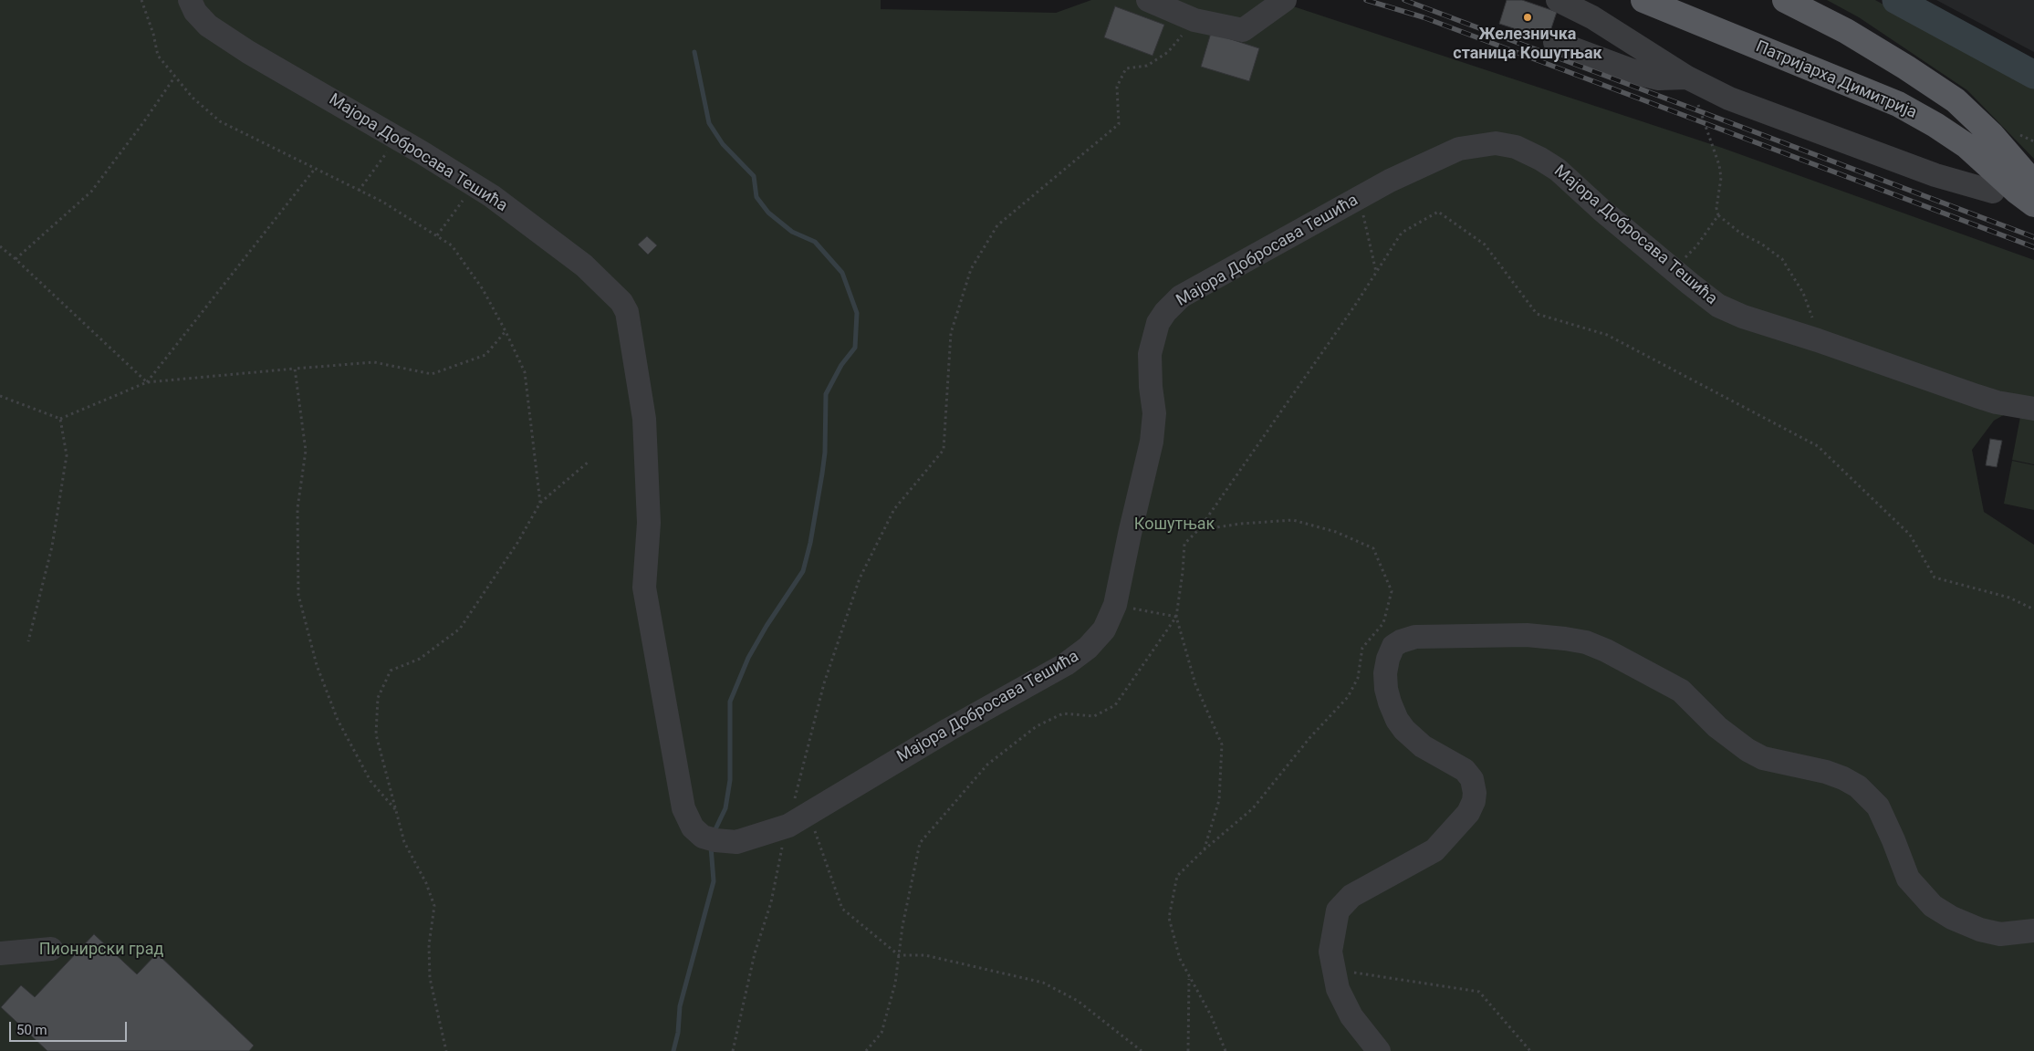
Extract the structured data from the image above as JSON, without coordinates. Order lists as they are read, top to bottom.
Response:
{
  "streets": {
    "main road": ["Патријарха Димитрија"],
    "street": ["Мајора Добросава Тешића"]
  },
  "parks": ["Кошутњак", "Пионирски град"],
  "places": ["Железничка станица Кошутњак"],
  "scale_bar": "50 m"
}
